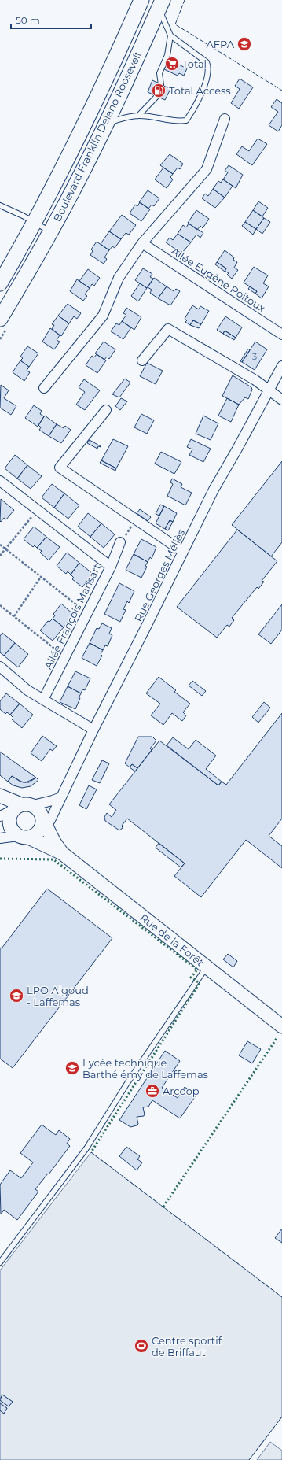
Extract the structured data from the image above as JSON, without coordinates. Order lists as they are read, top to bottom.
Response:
{
  "streets": {
    "main road": ["Boulevard Franklin Delano Roosevelt"],
    "street": [
      "Allée Eugène Poitoux",
      "Rue Georges Méliès",
      "Allée François Mansart",
      "Rue de la Forêt"
    ]
  },
  "crossings": [
    ["Rue Georges Méliès", "Rue de la Forêt"]
  ],
  "places": {
    "school or university": ["AFPA", "LPO Algoud - Laffemas", "Lycée technique Barthélémy de Laffemas"],
    "supermarket": ["Total"],
    "fuel station": ["Total Access"],
    "office": ["Arcoop"],
    "sports": ["Centre sportif de Briffaut"]
  },
  "house_numbers": ["3"],
  "scale_bar": "50 m"
}
